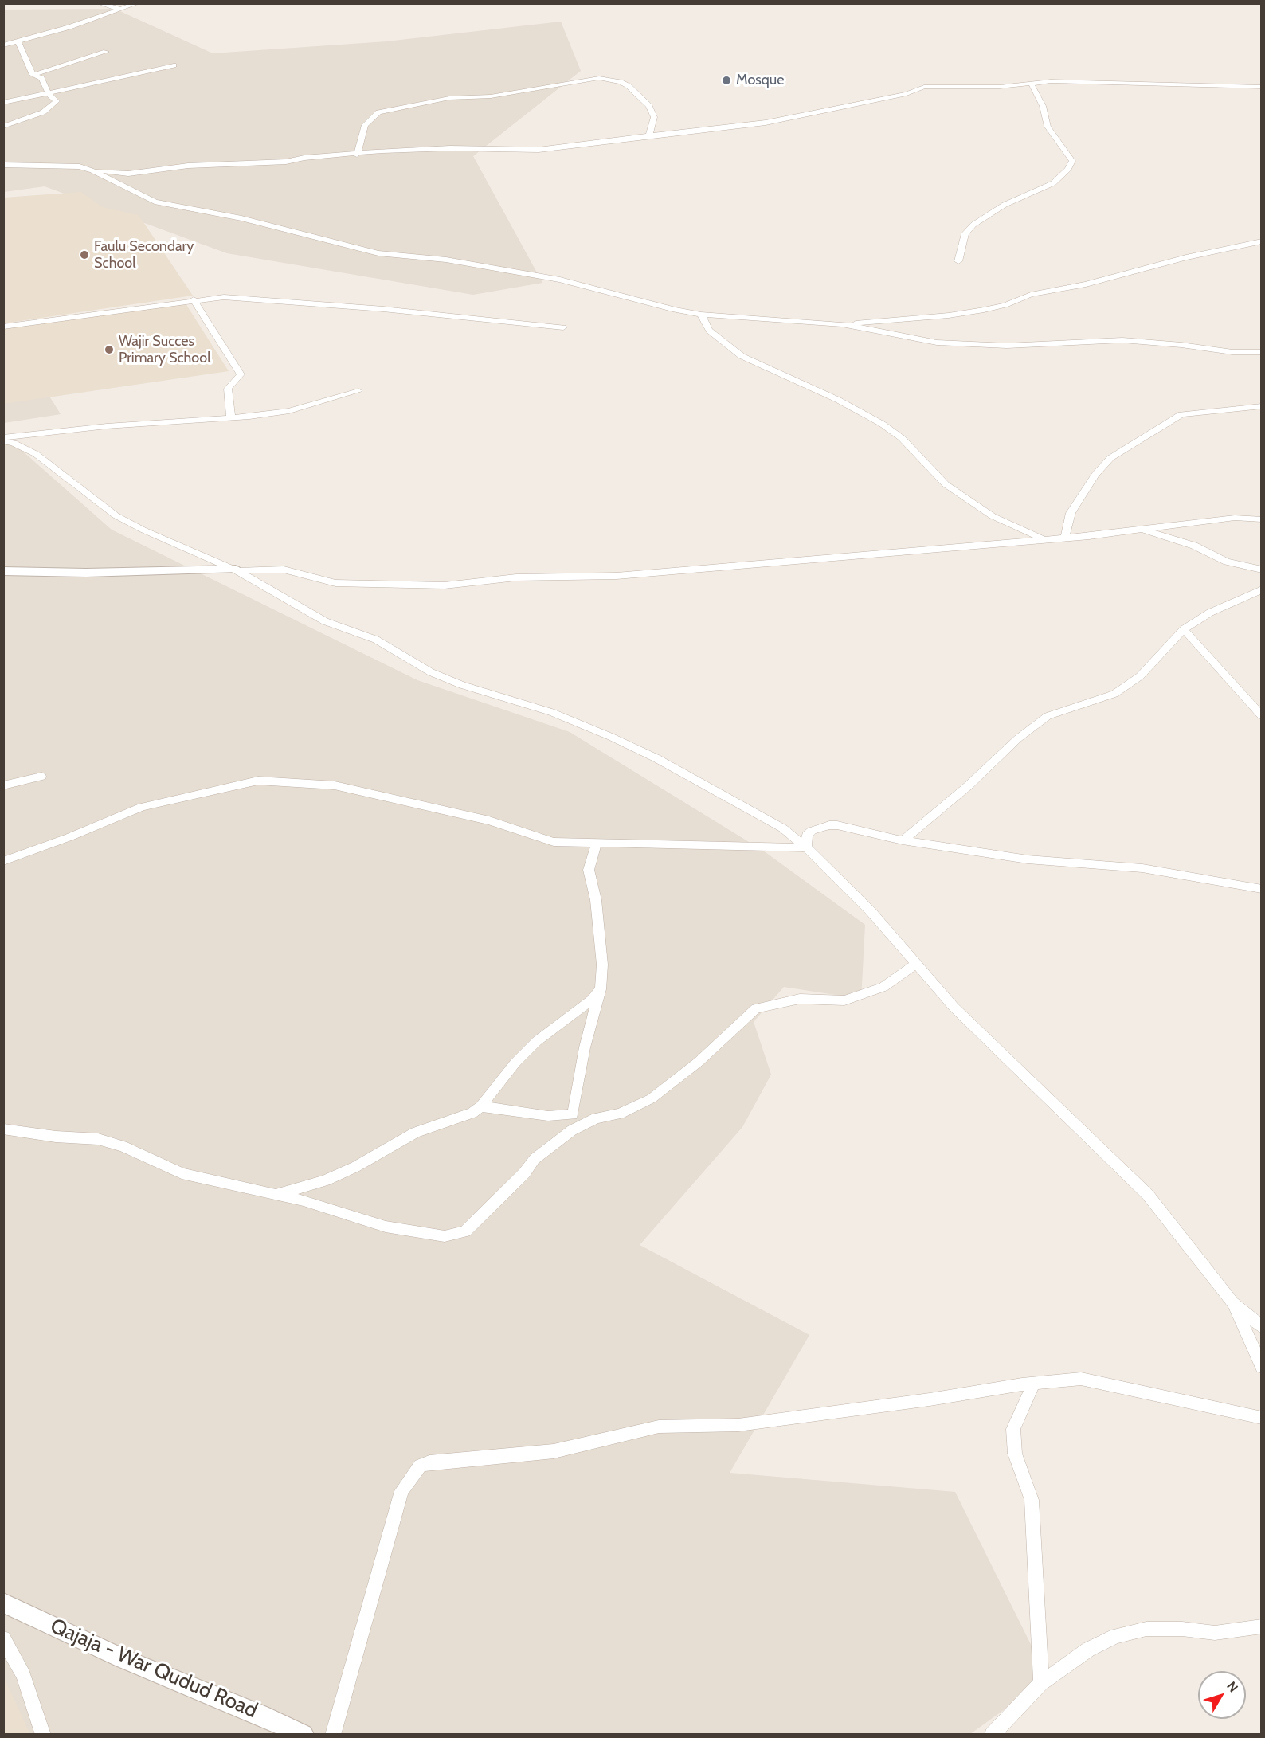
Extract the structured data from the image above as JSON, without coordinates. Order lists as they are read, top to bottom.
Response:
{
  "streets": {
    "street": ["Qajaja - War Qudud Road"]
  },
  "places": ["Mosque", "Faulu Secondary School", "Wajir Succes Primary School"],
  "north": "top right"
}
